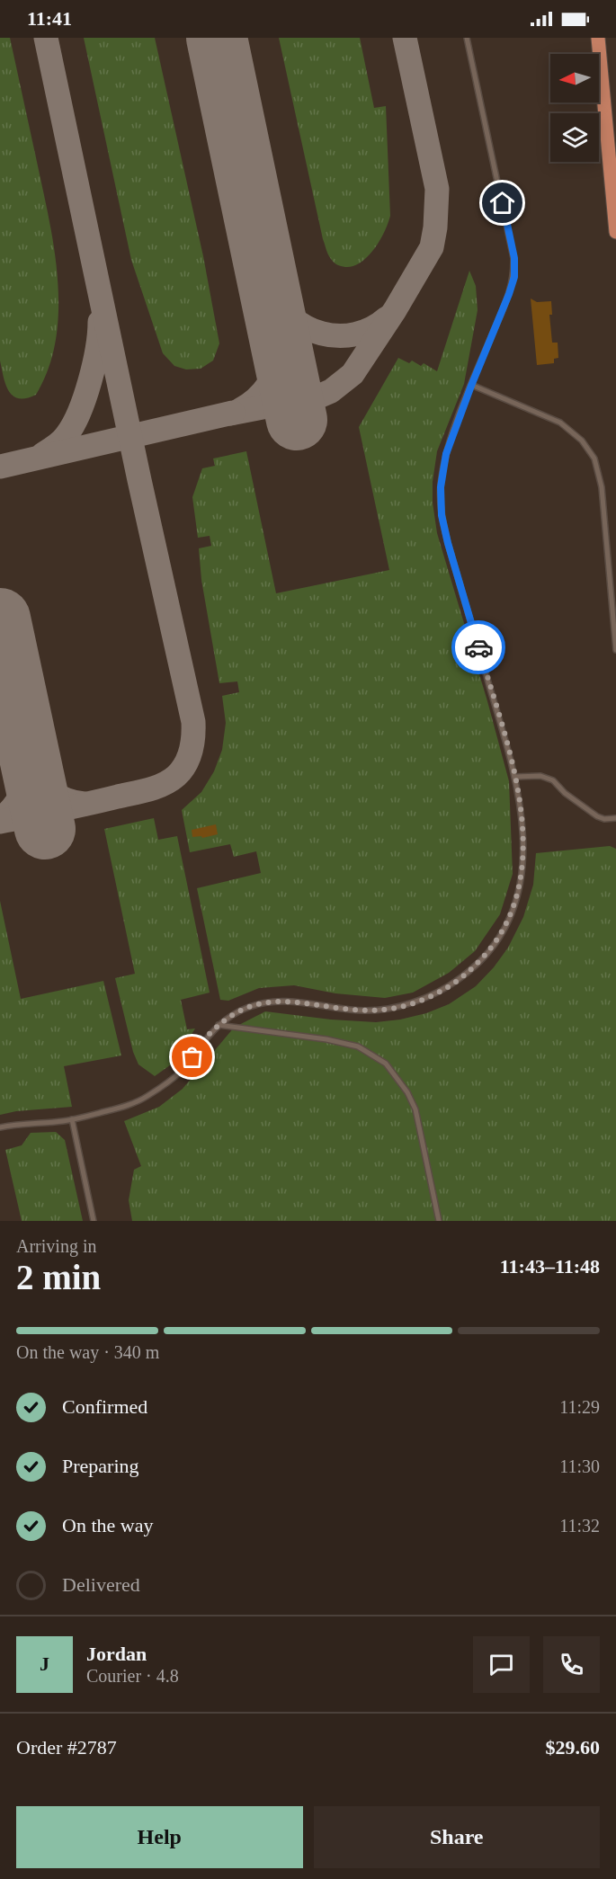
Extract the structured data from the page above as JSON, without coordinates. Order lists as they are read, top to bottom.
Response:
{
  "north": "left",
  "page": {
    "status": "11:41",
    "heading": ["2 min", "Arriving in", "11:43–11:48"],
    "panel": [
      "Jordan",
      "Courier · 4.8",
      "Order #2787",
      "$29.60"
    ],
    "bar": "On the way · 340 m",
    "list": [
      ["Confirmed", "11:29"],
      ["Preparing", "11:30"],
      ["On the way", "11:32"],
      "Delivered"
    ],
    "round": "J",
    "buttons": ["Help", "Share"]
  }
}
